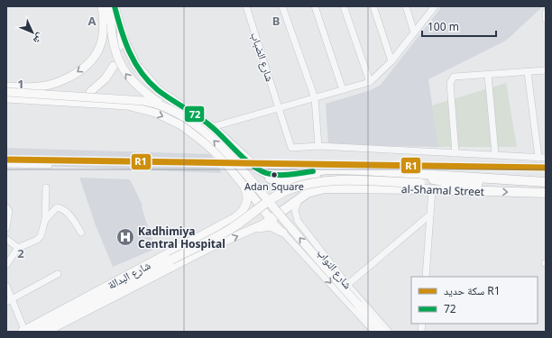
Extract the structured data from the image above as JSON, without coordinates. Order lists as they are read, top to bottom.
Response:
{
  "streets": {
    "highway": ["al-Shamal Street"],
    "main road": ["شارع البدالة"],
    "street": ["شارع الضباب", "شارع النواب"]
  },
  "crossings": [
    ["al-Shamal Street", "شارع النواب"]
  ],
  "places": {
    "other": ["Adan Square"],
    "hospital": ["Kadhimiya Central Hospital"]
  },
  "lines": ["transit line 72", "rail line R1"],
  "legend": ["سكة حديد R1", "72"],
  "scale_bar": "100 m",
  "north": "bottom right",
  "grid": {
    "columns": ["A", "B"],
    "rows": ["1", "2"]
  }
}
